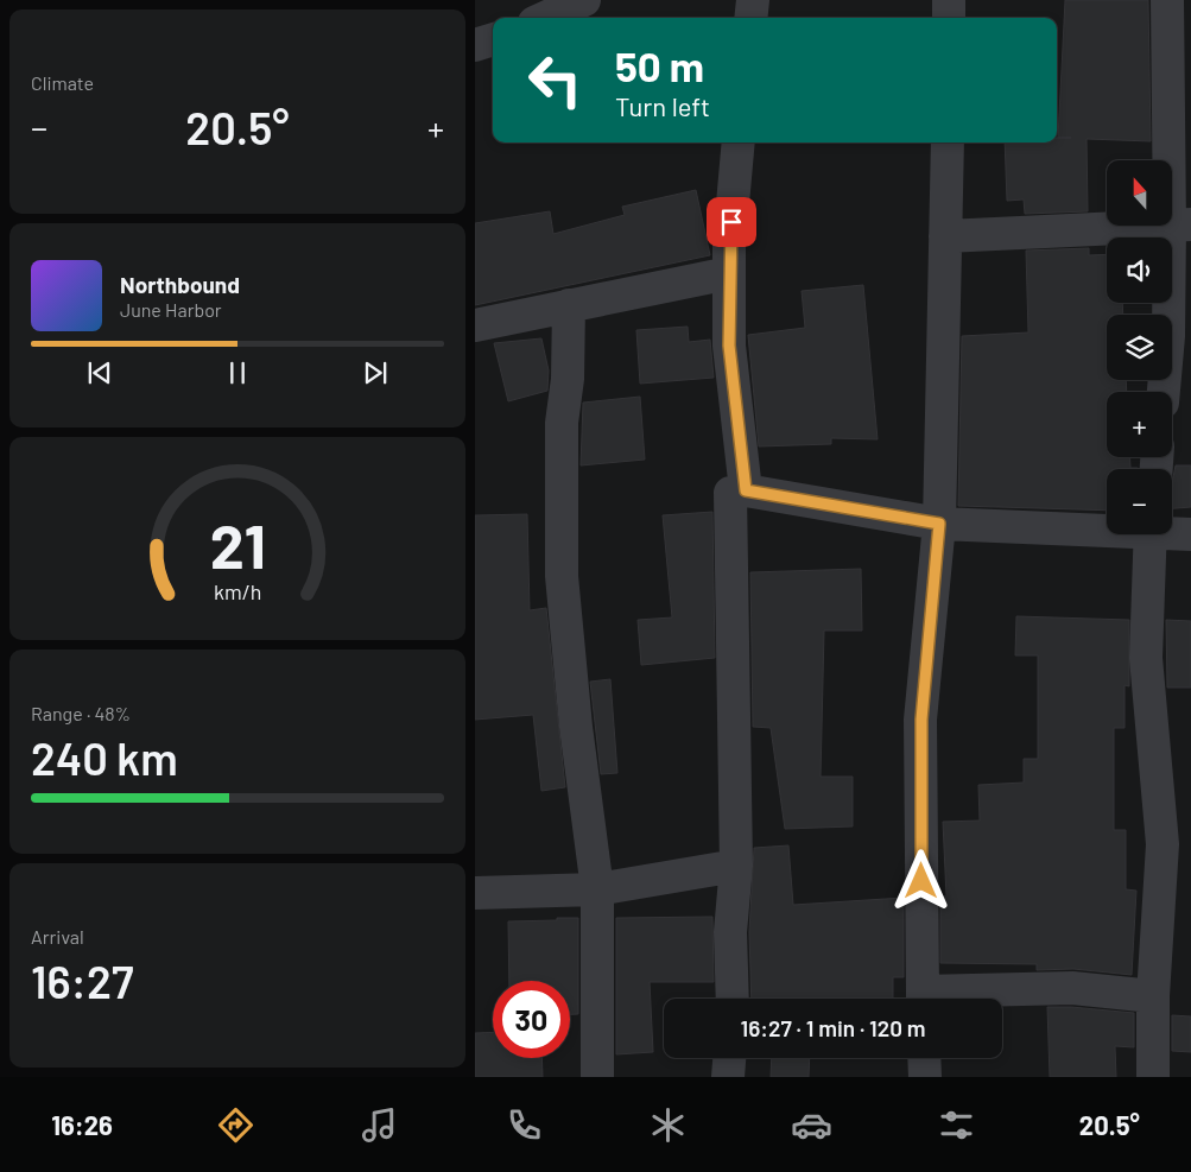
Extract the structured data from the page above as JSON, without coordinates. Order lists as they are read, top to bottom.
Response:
{
  "north": "top",
  "page": {
    "tile": [
      "Climate",
      ["Range · 48%", "240 km"],
      ["Arrival", "16:27"]
    ],
    "turn": ["50 m", "Turn left"],
    "heat": ["−", "20.5°", "+"],
    "map_buttons": ["+", "−"],
    "song": ["Northbound", "June Harbor"],
    "limit": "30",
    "trip": "16:27 · 1 min · 120 m",
    "tabs": ["16:26", "20.5°"],
    "gauge": ["21", "km/h"]
  }
}
